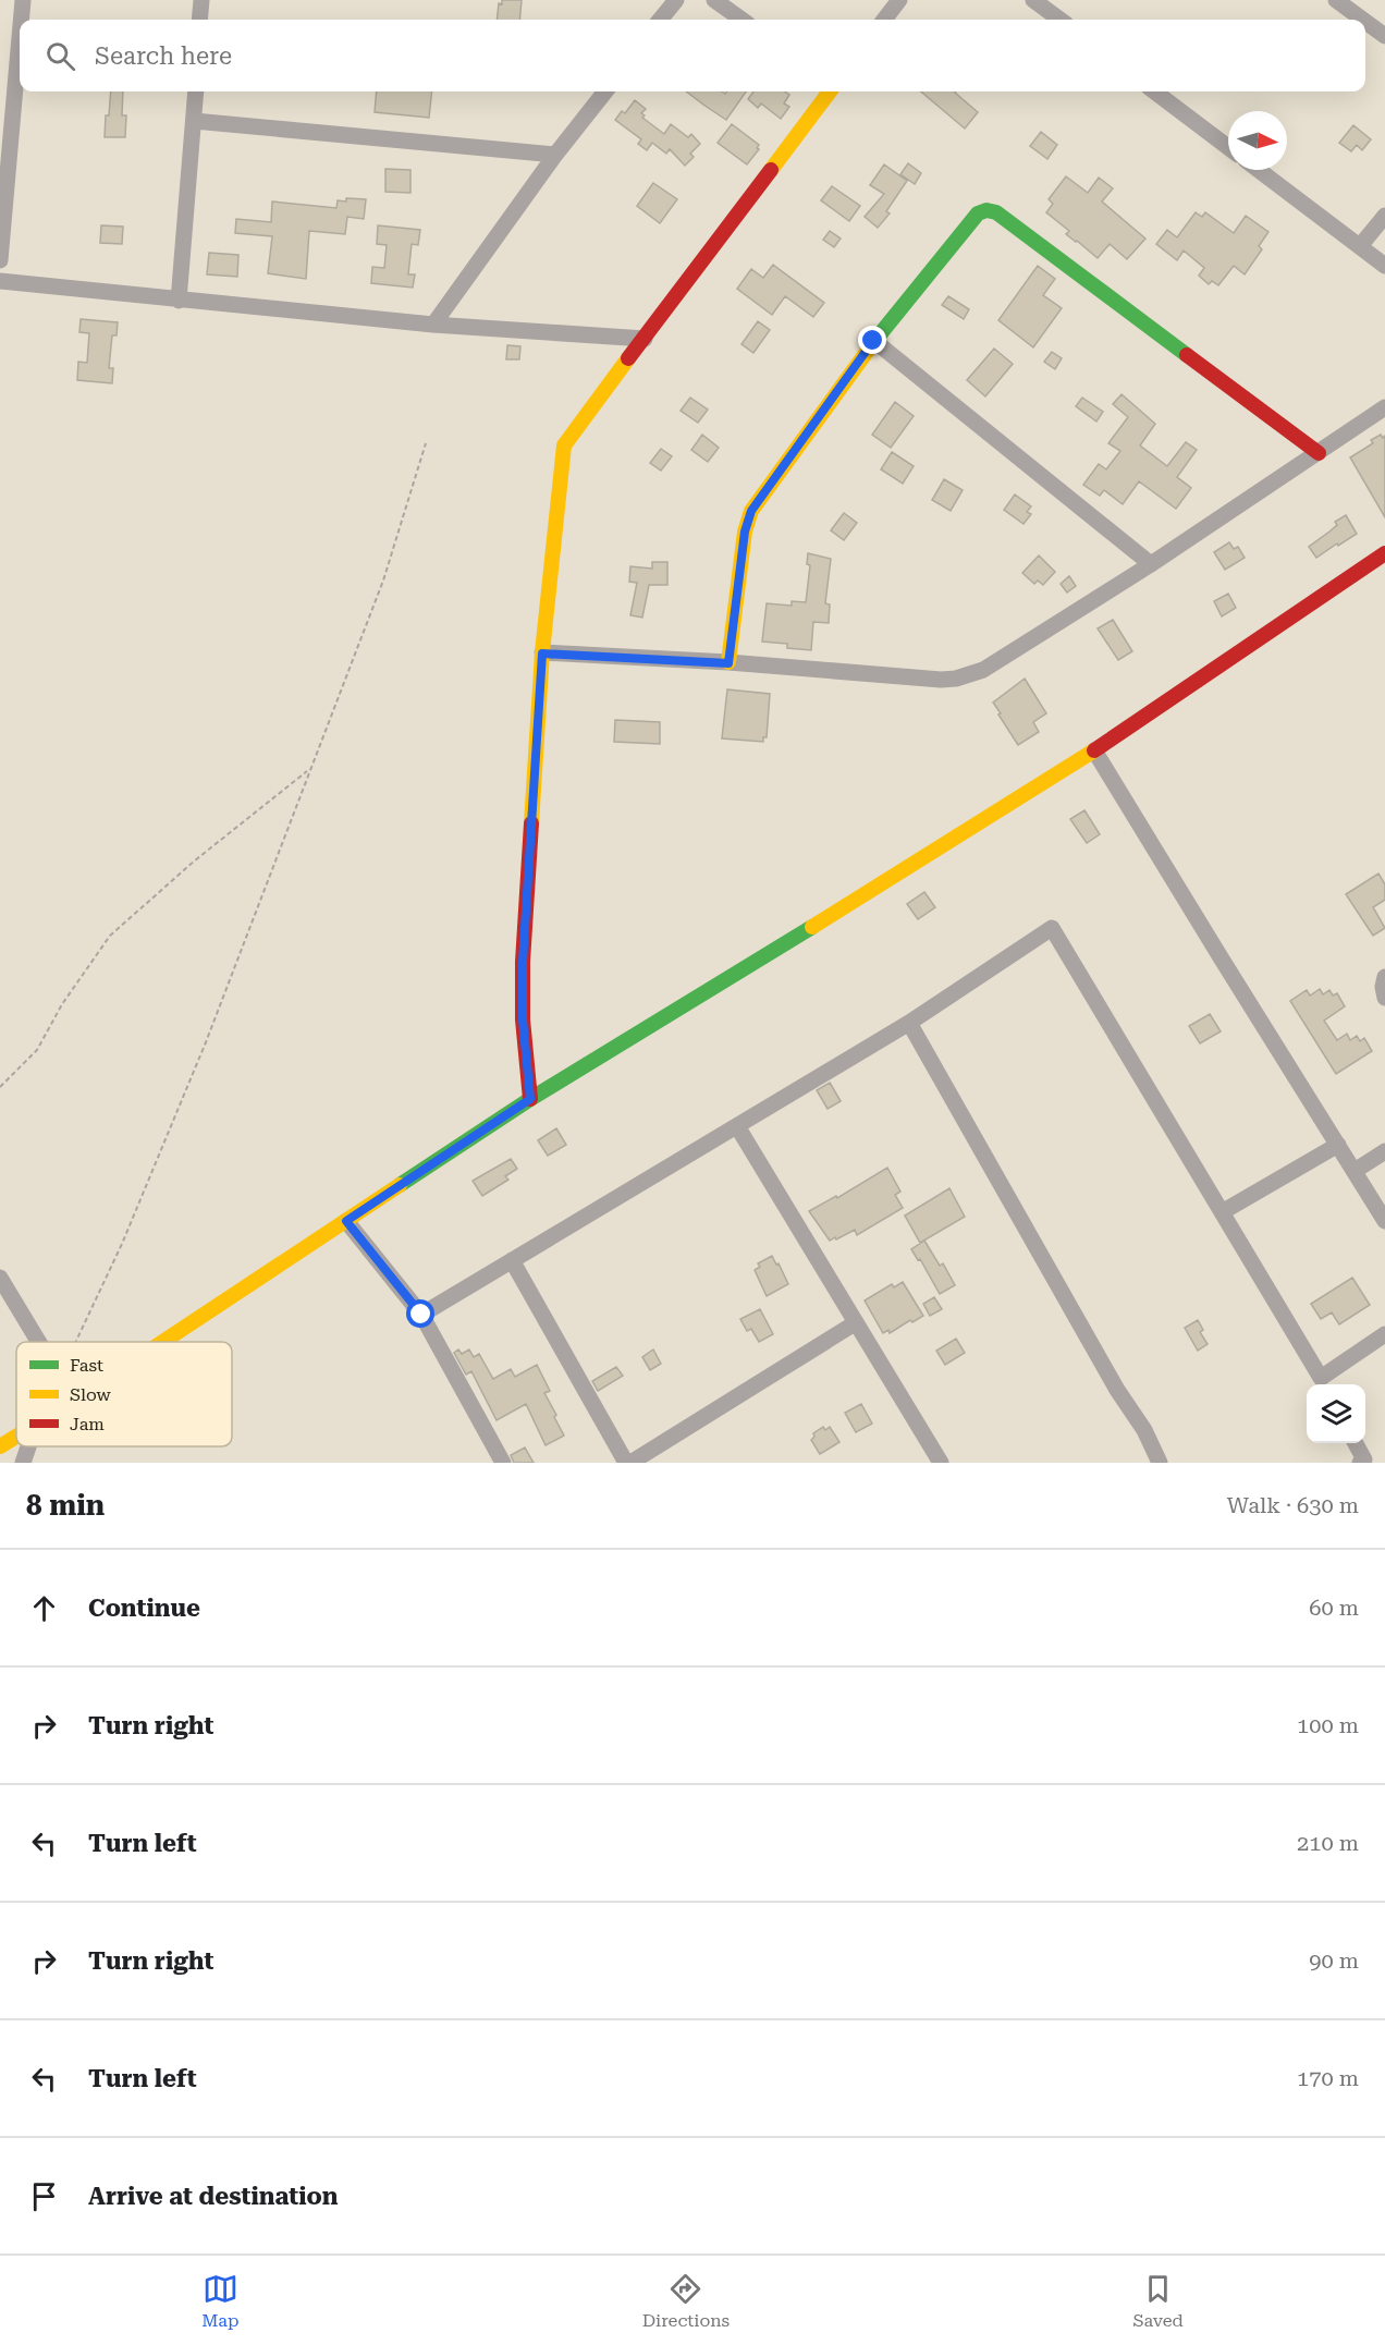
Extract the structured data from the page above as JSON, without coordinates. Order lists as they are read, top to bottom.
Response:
{
  "legend": ["Fast", "Slow", "Jam"],
  "north": "right",
  "page": {
    "search": "Search here",
    "heading": ["8 min", "Walk · 630 m"],
    "list": [
      ["Continue", "60 m"],
      ["Turn right", "100 m"],
      ["Turn left", "210 m"],
      ["Turn right", "90 m"],
      ["Turn left", "170 m"],
      "Arrive at destination"
    ],
    "nav": ["Map", "Directions", "Saved"]
  }
}
